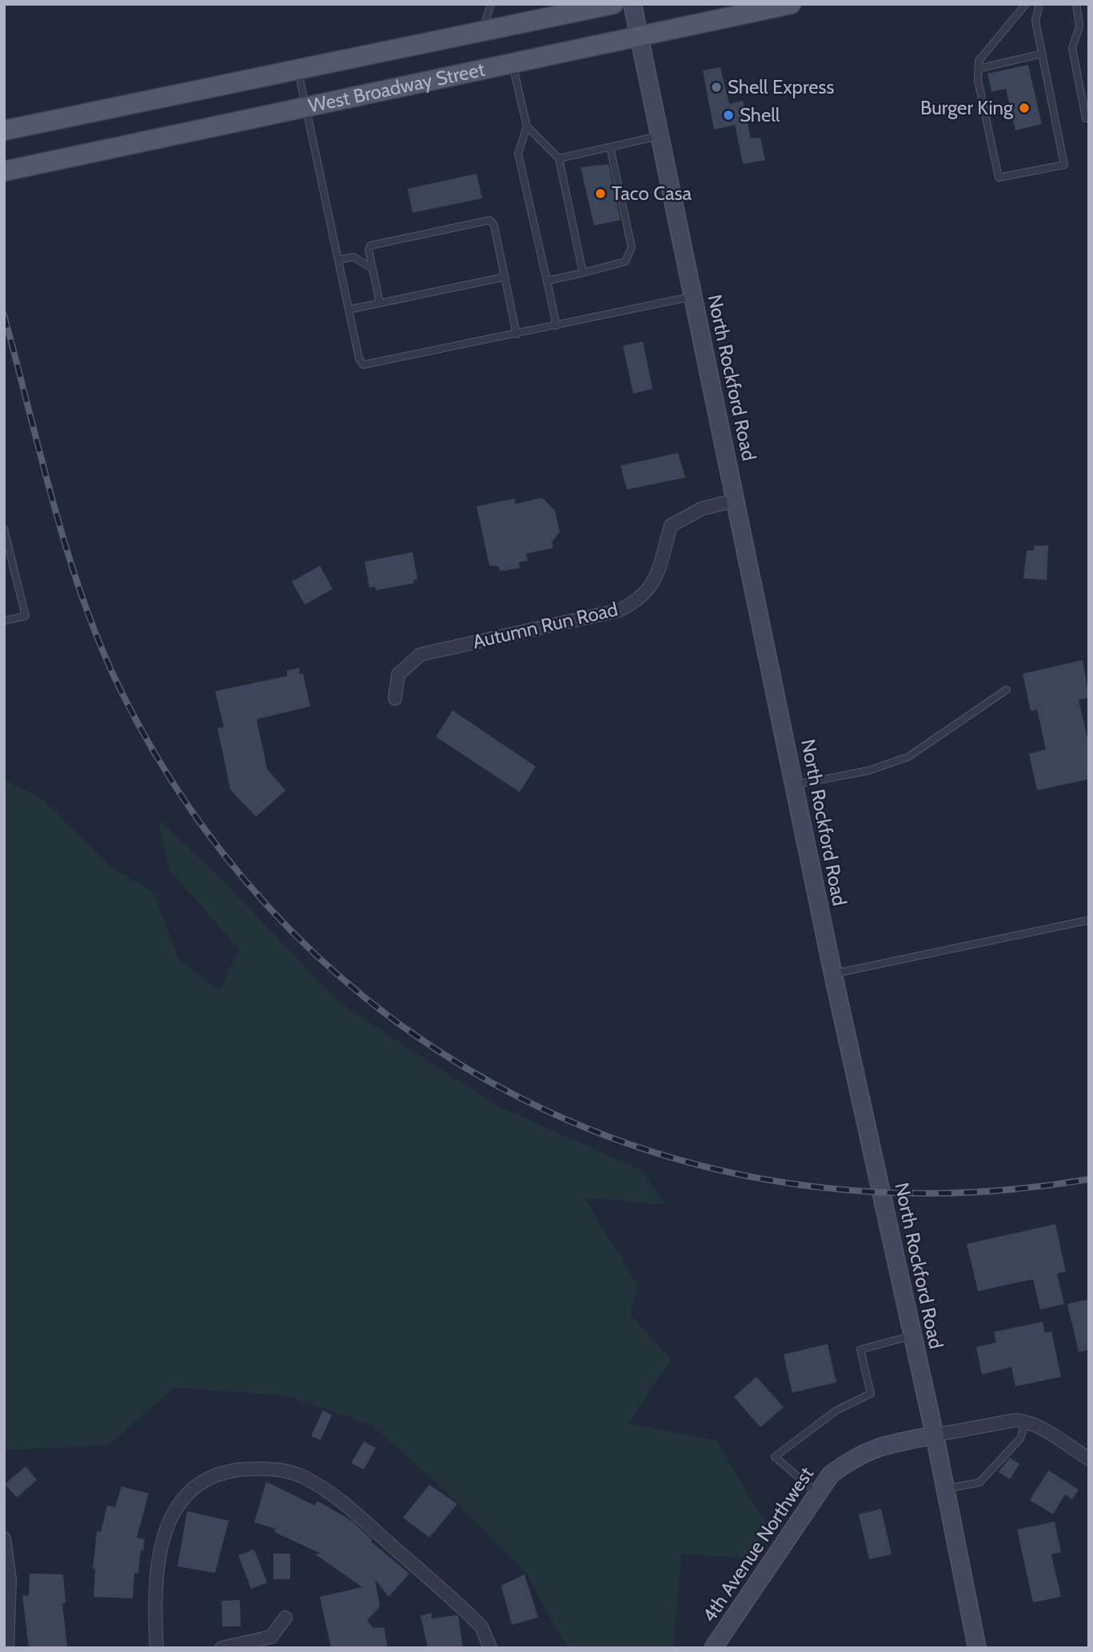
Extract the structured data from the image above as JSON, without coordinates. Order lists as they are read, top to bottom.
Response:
{
  "streets": {
    "main road": ["West Broadway Street"],
    "street": ["North Rockford Road", "Autumn Run Road", "4th Avenue Northwest"]
  },
  "crossings": [
    ["West Broadway Street", "North Rockford Road"],
    ["North Rockford Road", "Autumn Run Road"],
    ["North Rockford Road", "4th Avenue Northwest"]
  ],
  "places": [
    "Shell Express",
    "Burger King",
    "Shell",
    "Taco Casa"
  ]
}
